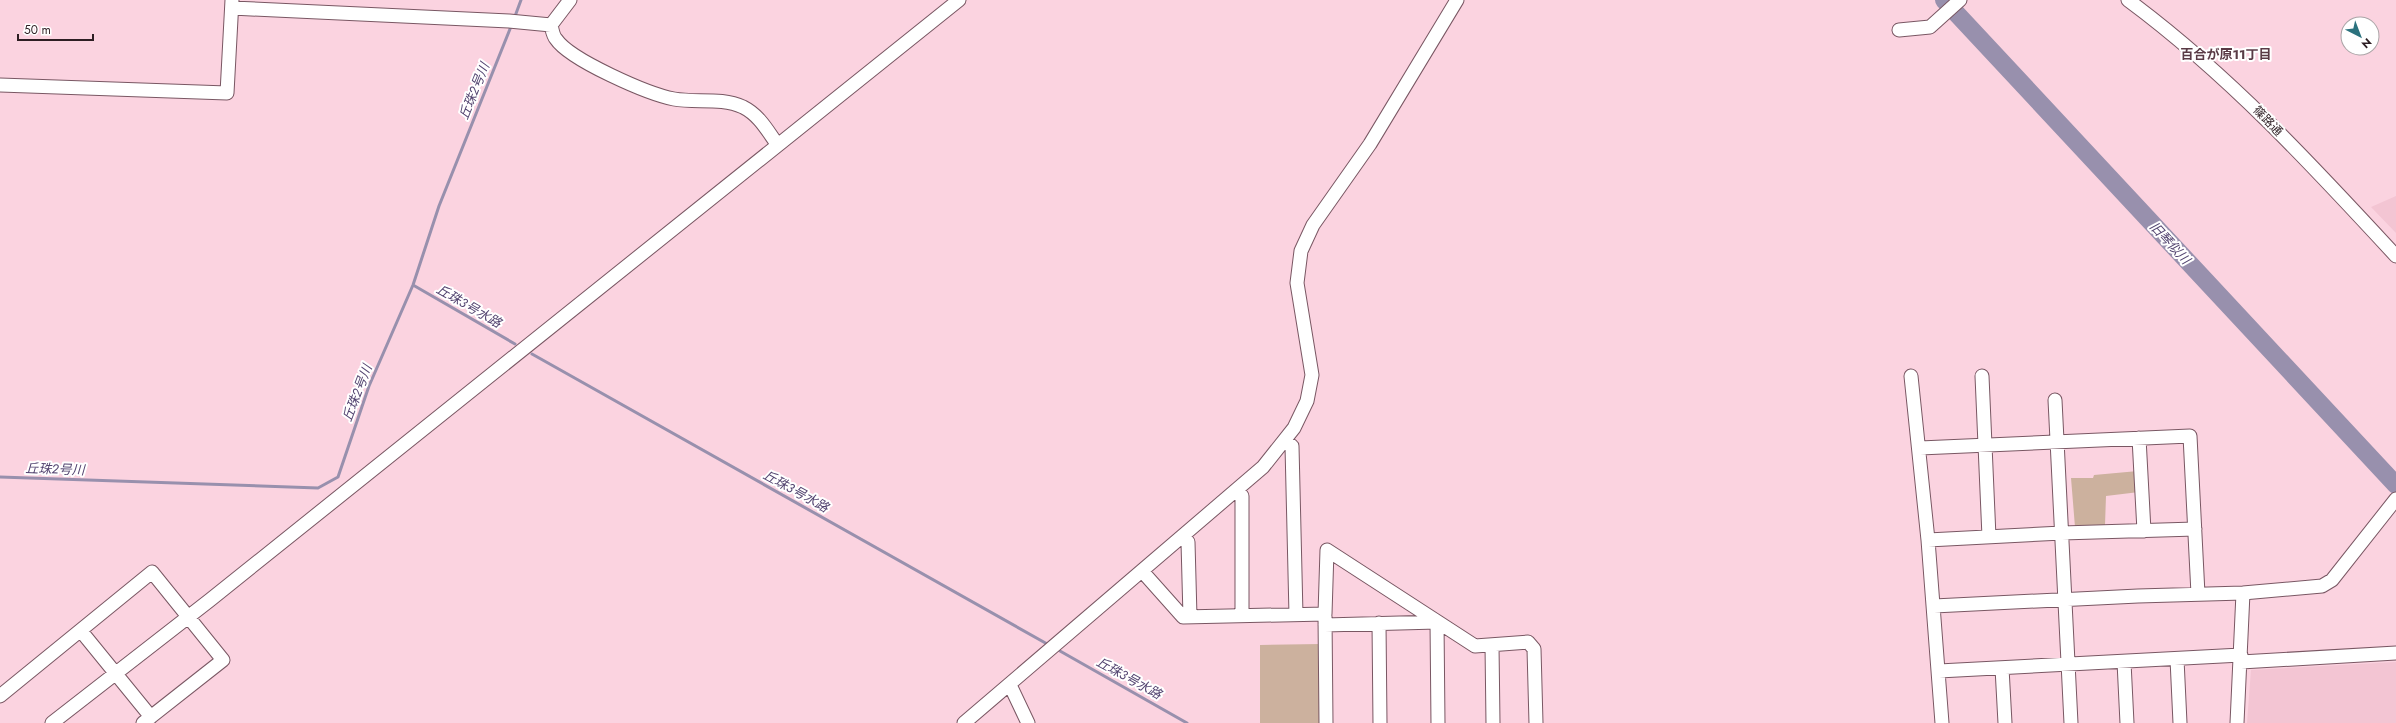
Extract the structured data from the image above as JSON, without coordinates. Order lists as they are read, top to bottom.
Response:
{
  "streets": {
    "street": ["篠路通"]
  },
  "districts": ["百合が原11丁目"],
  "water": [
    "丘珠２号川",
    "旧琴似川",
    "丘珠３号水路",
    "丘珠3号水路"
  ],
  "scale_bar": "50 m",
  "north": "bottom right"
}
